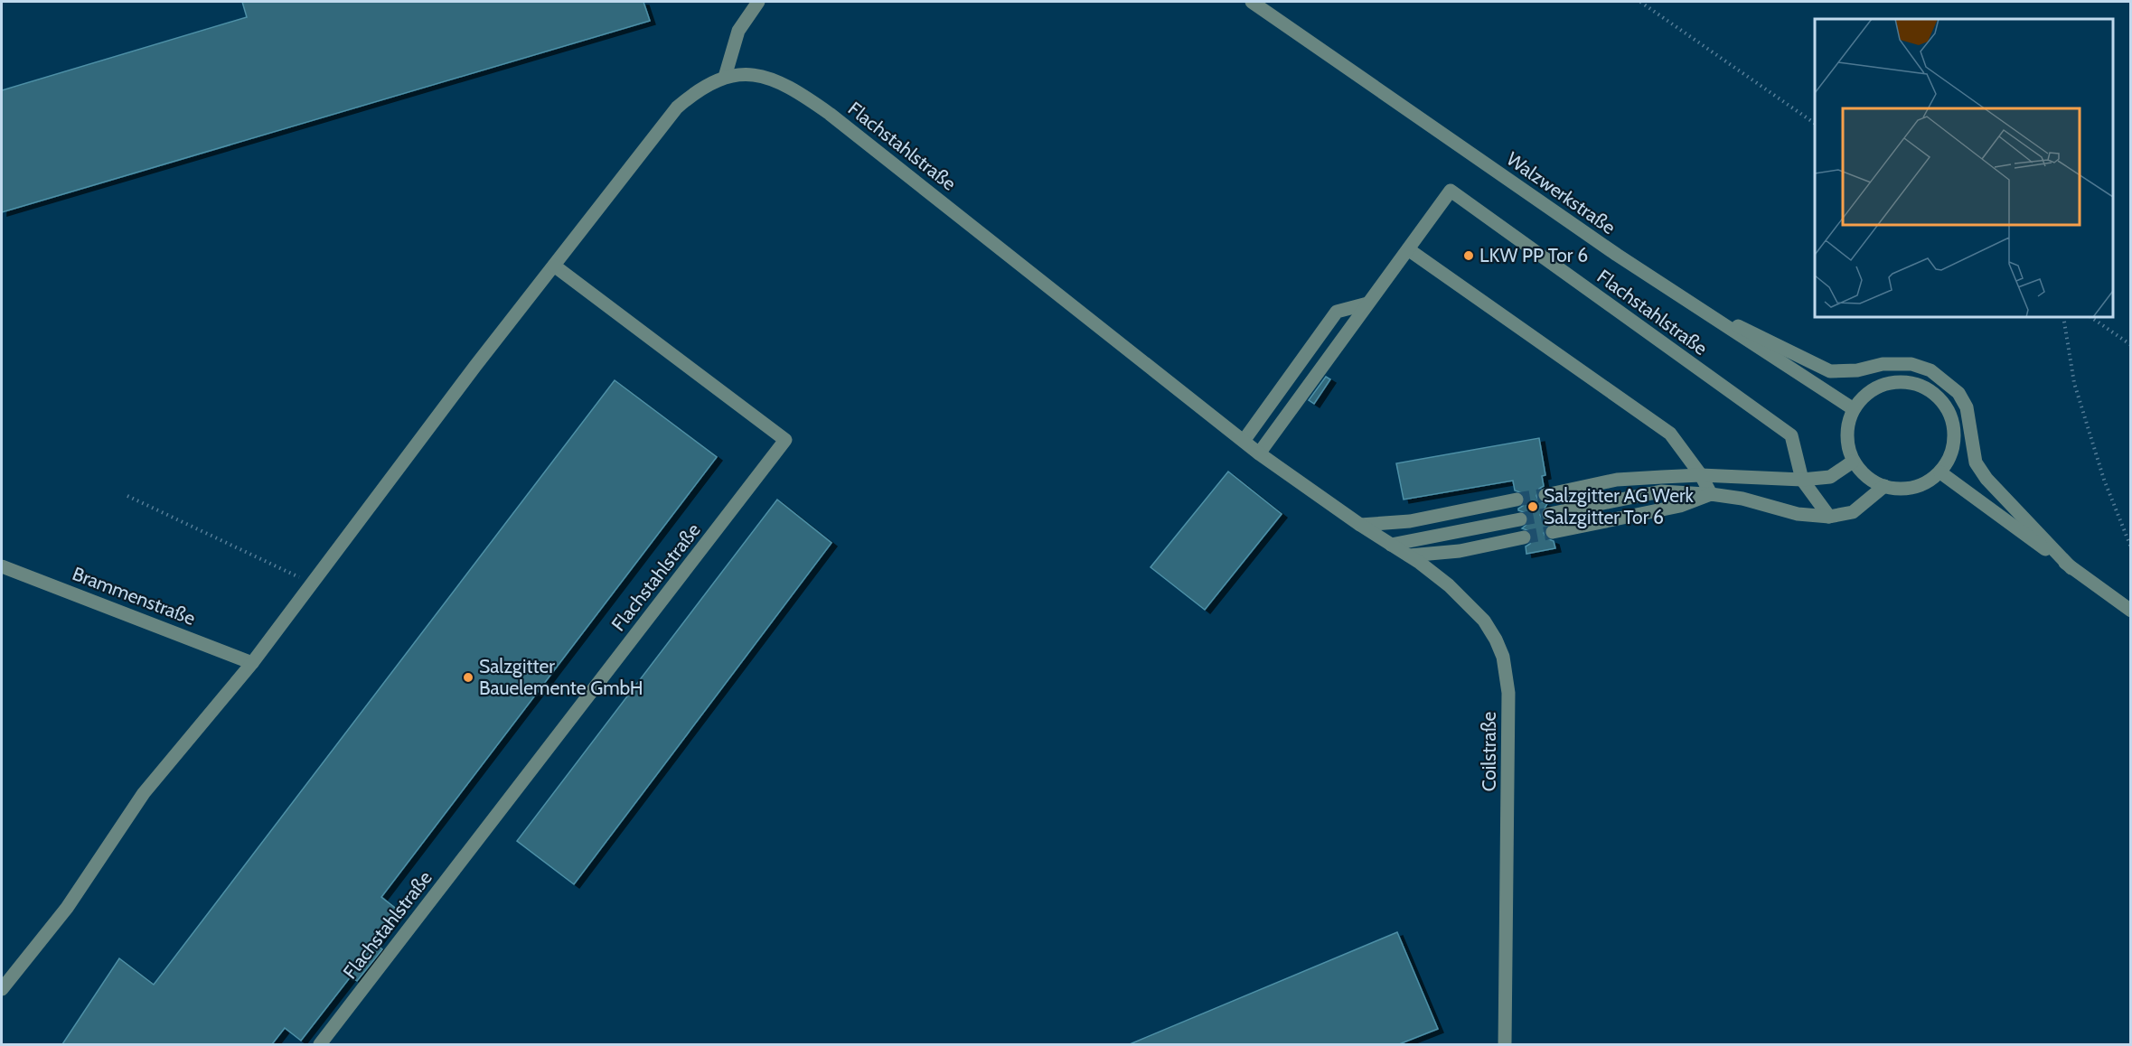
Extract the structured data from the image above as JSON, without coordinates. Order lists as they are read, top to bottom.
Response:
{
  "streets": {
    "street": [
      "Flachstahlstraße",
      "Walzwerkstraße",
      "Brammenstraße",
      "Coilstraße"
    ]
  },
  "crossings": [
    ["Flachstahlstraße", "Brammenstraße"],
    ["Flachstahlstraße", "Coilstraße"]
  ],
  "places": ["LKW PP Tor 6", "Salzgitter AG Werk Salzgitter Tor 6", "Salzgitter Bauelemente GmbH"]
}
